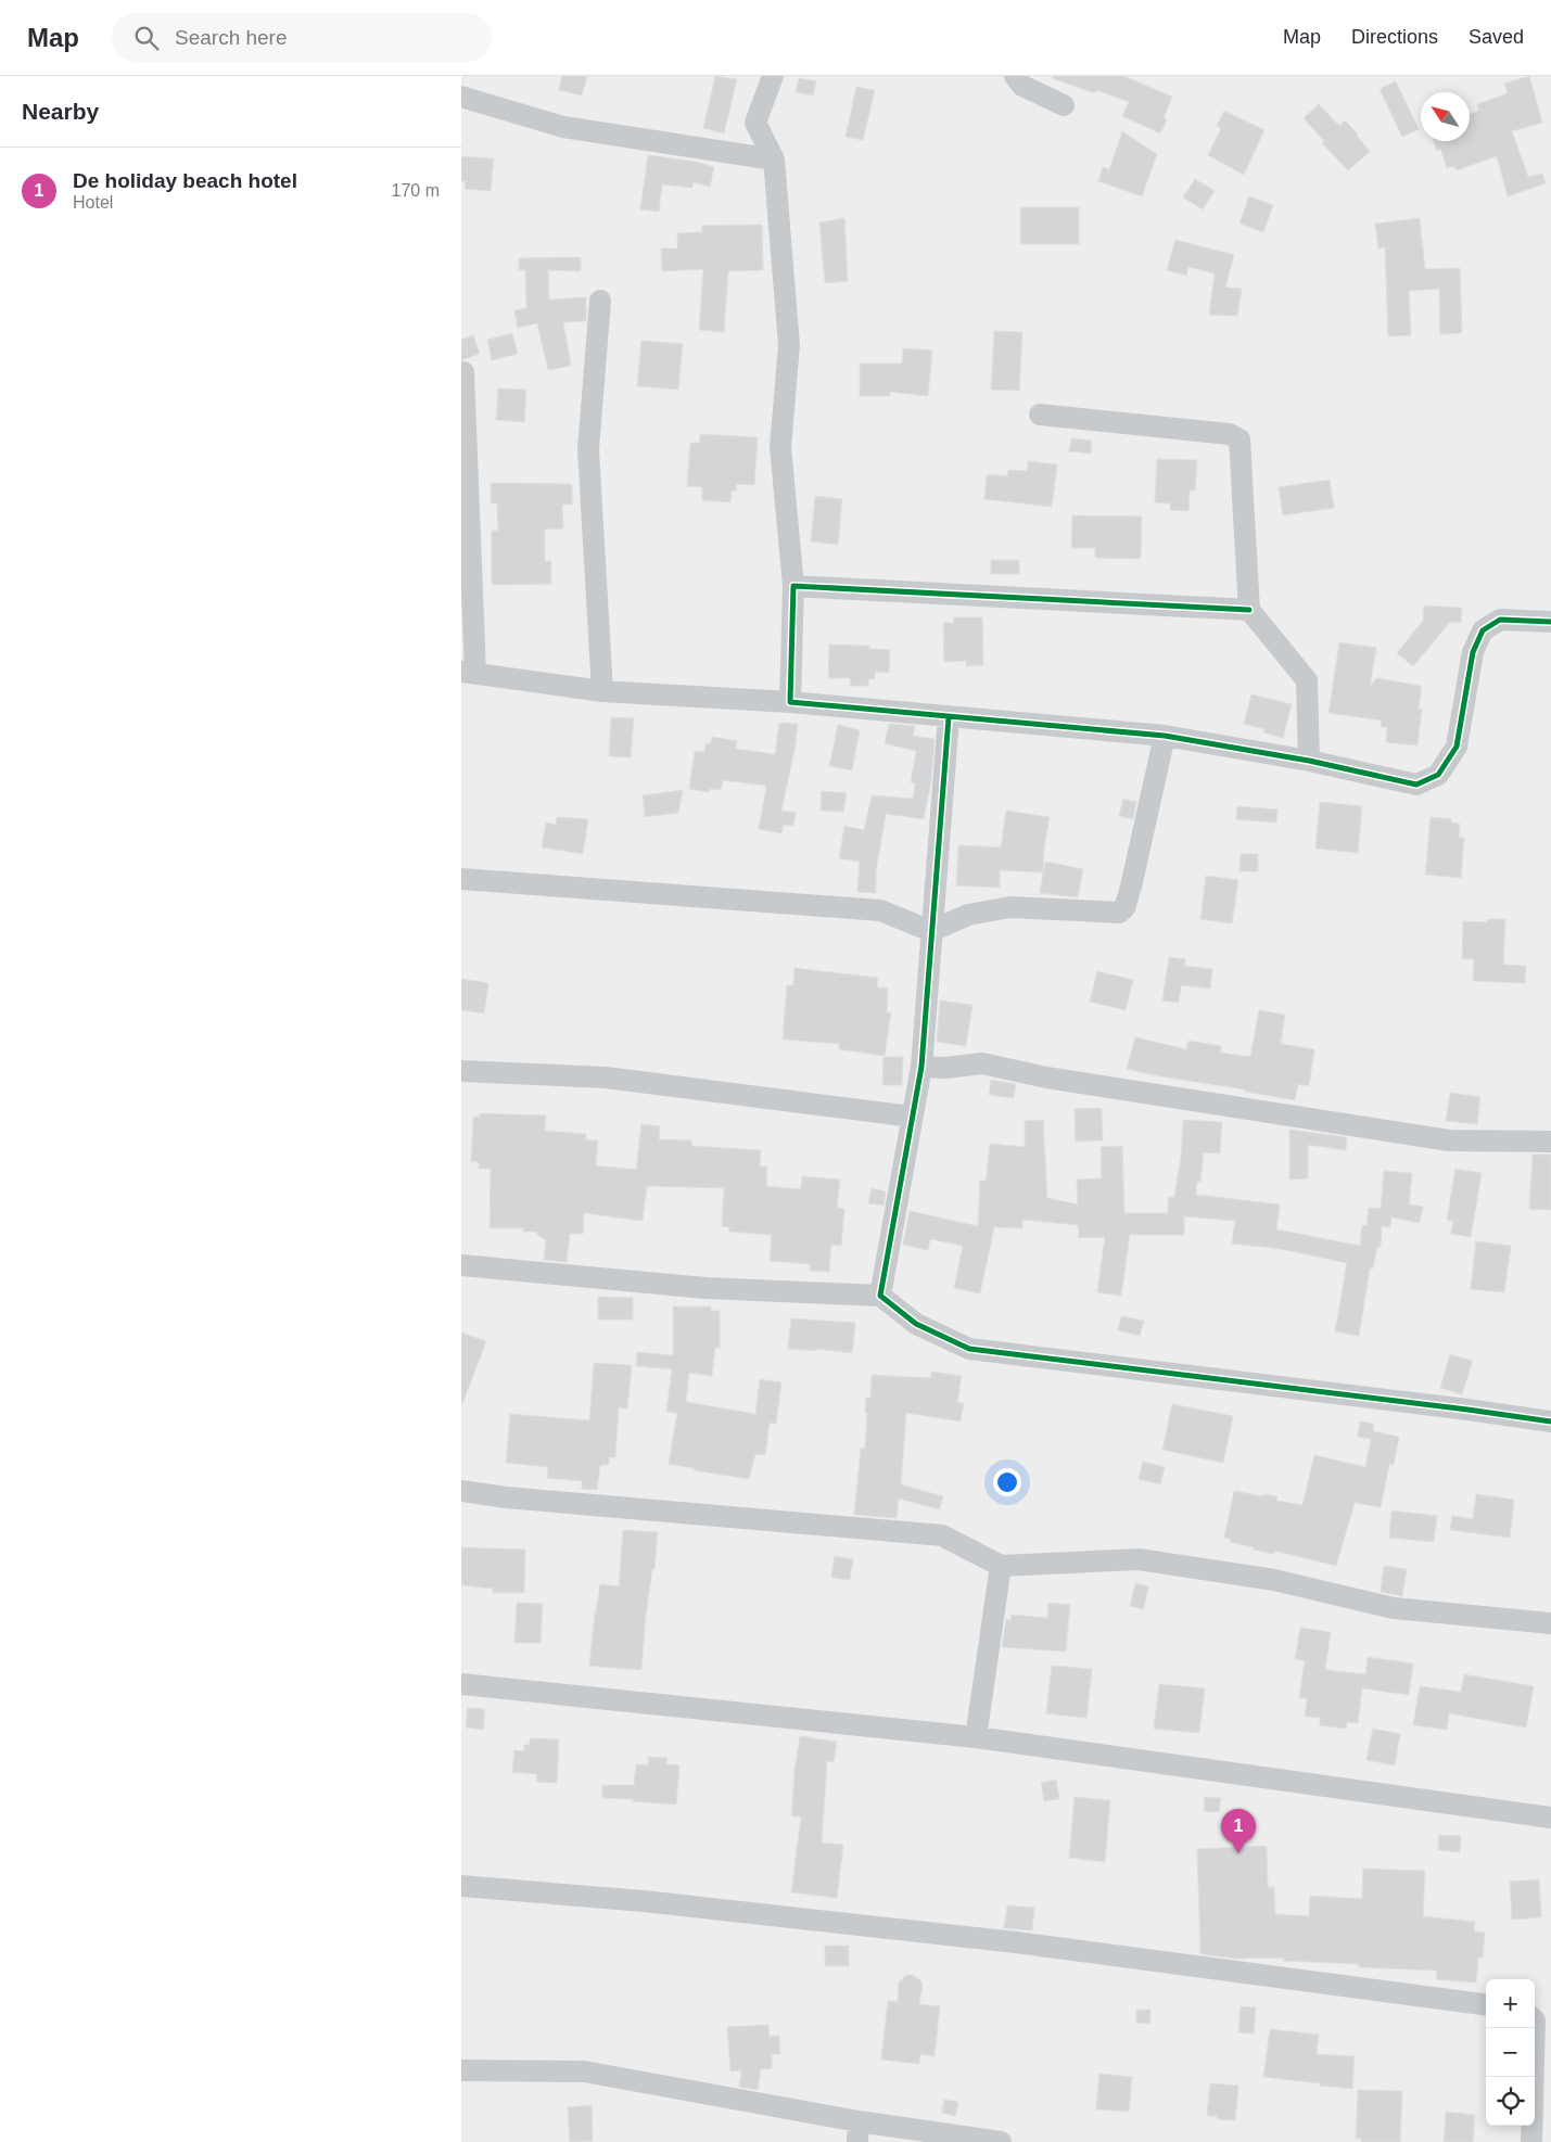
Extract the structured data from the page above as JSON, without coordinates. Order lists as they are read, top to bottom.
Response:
{
  "north": "top left",
  "page": {
    "header": "Map",
    "search": "Search here",
    "nav": ["Map", "Directions", "Saved"],
    "heading": "Nearby",
    "list": [
      {
        "mark": "1",
        "name": "De holiday beach hotel",
        "note": "Hotel",
        "value": "170 m"
      }
    ],
    "pins": "1",
    "map_buttons": ["+", "−"]
  }
}
